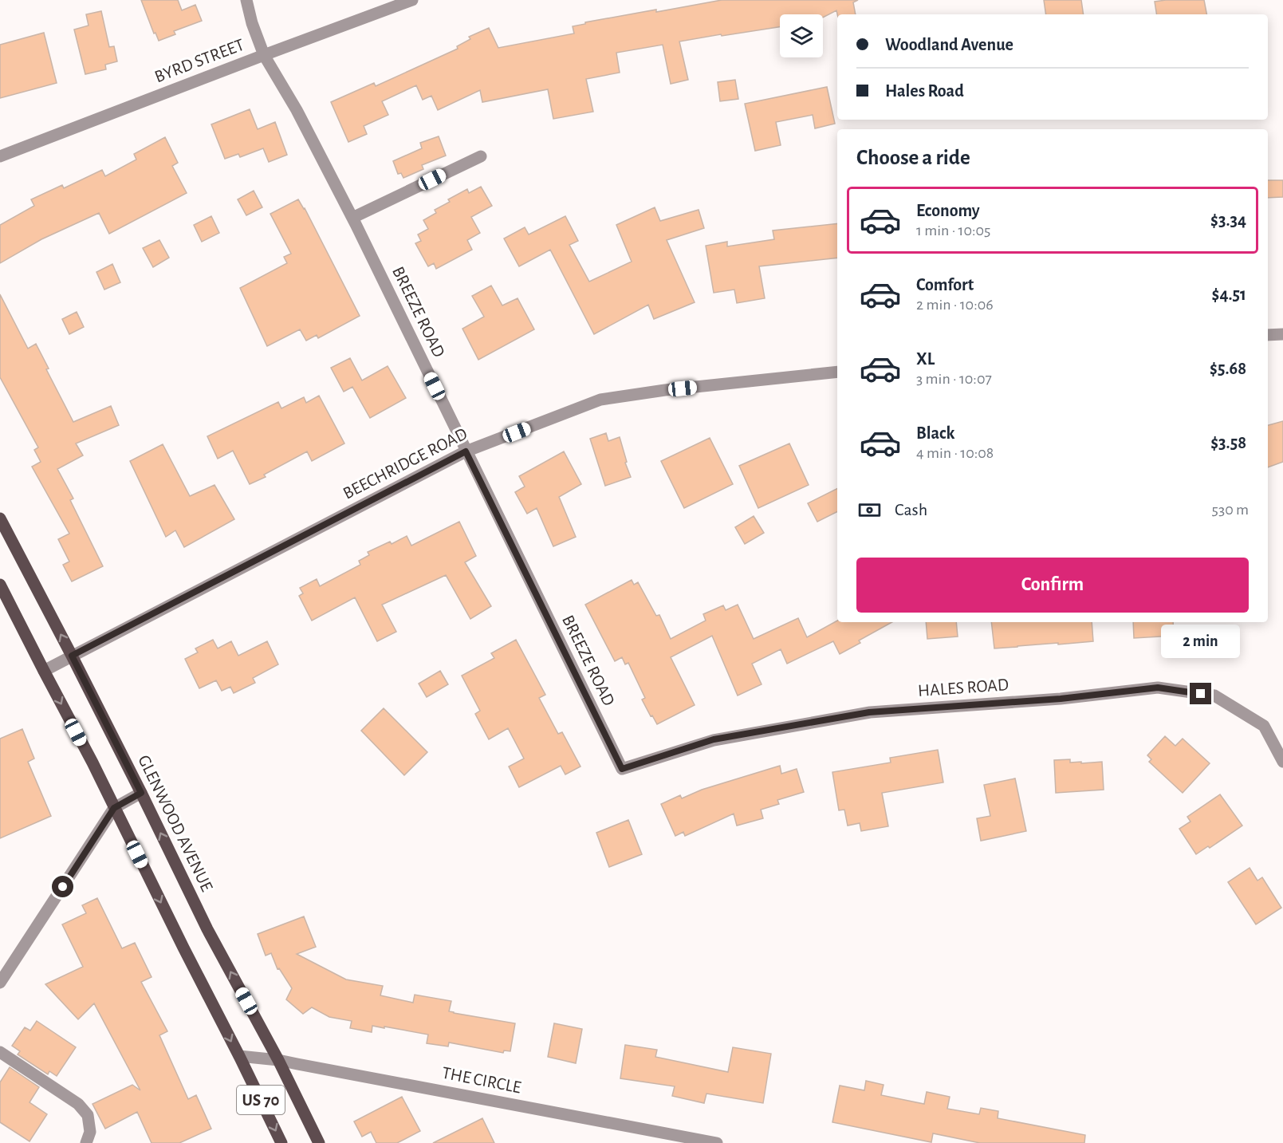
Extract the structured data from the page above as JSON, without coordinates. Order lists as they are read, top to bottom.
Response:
{
  "streets": {
    "main road": ["GLENWOOD AVENUE", "US 70"],
    "street": [
      "BYRD STREET",
      "BREEZE ROAD",
      "BEECHRIDGE ROAD",
      "HALES ROAD",
      "THE CIRCLE"
    ]
  },
  "crossings": [
    ["BYRD STREET", "BREEZE ROAD"],
    ["BREEZE ROAD", "BEECHRIDGE ROAD"],
    ["BREEZE ROAD", "HALES ROAD"],
    ["BEECHRIDGE ROAD", "GLENWOOD AVENUE"],
    ["BEECHRIDGE ROAD", "US 70"],
    ["GLENWOOD AVENUE", "THE CIRCLE"],
    ["THE CIRCLE", "US 70"]
  ],
  "page": {
    "banner": ["Woodland Avenue", "Hales Road"],
    "heading": "Choose a ride",
    "list": [
      {
        "name": "Economy",
        "note": "1 min · 10:05",
        "value": "$3.34"
      },
      {
        "name": "Comfort",
        "note": "2 min · 10:06",
        "value": "$4.51"
      },
      {
        "name": "XL",
        "note": "3 min · 10:07",
        "value": "$5.68"
      },
      {
        "name": "Black",
        "note": "4 min · 10:08",
        "value": "$3.58"
      }
    ],
    "pay": ["Cash", "530 m"],
    "buttons": "Confirm",
    "bubble": "2 min"
  }
}
